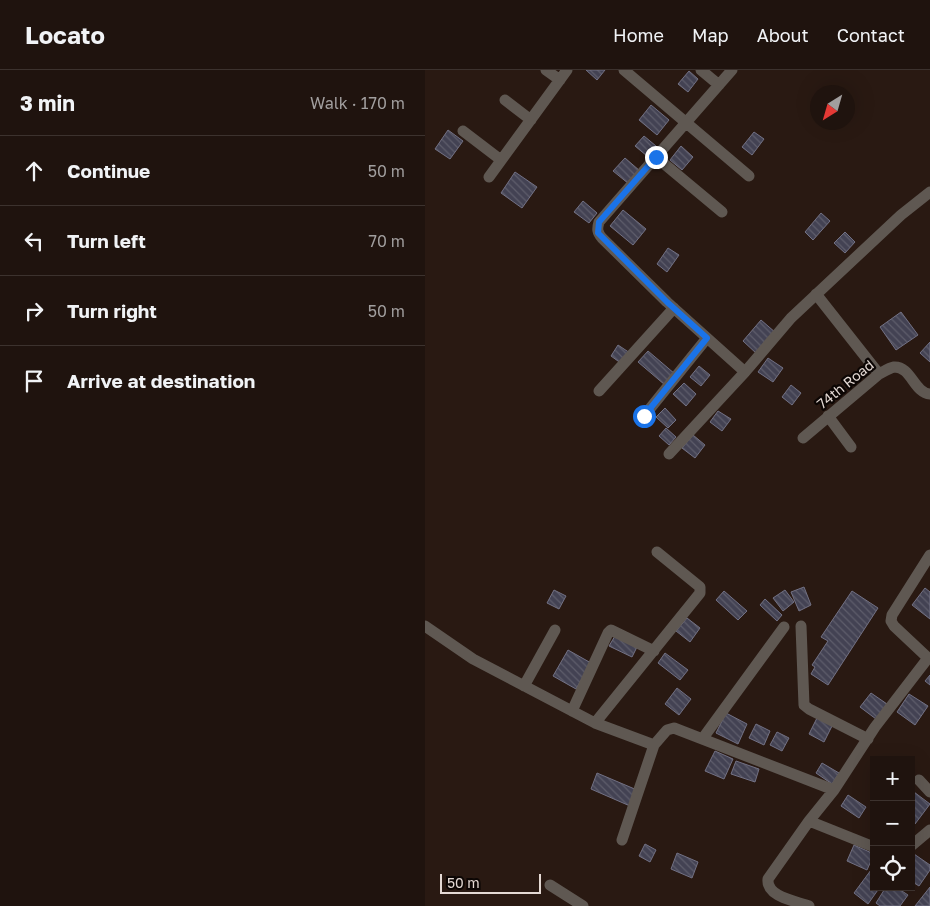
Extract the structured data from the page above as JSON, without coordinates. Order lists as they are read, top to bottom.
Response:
{
  "streets": {
    "street": ["74th Road"]
  },
  "scale_bar": "50 m",
  "north": "bottom left",
  "page": {
    "header": "Locato",
    "nav": [
      "Home",
      "Map",
      "About",
      "Contact"
    ],
    "heading": ["3 min", "Walk · 170 m"],
    "list": [
      ["Continue", "50 m"],
      ["Turn left", "70 m"],
      ["Turn right", "50 m"],
      "Arrive at destination"
    ],
    "map_buttons": ["+", "−"],
    "scale": "50 m"
  }
}
